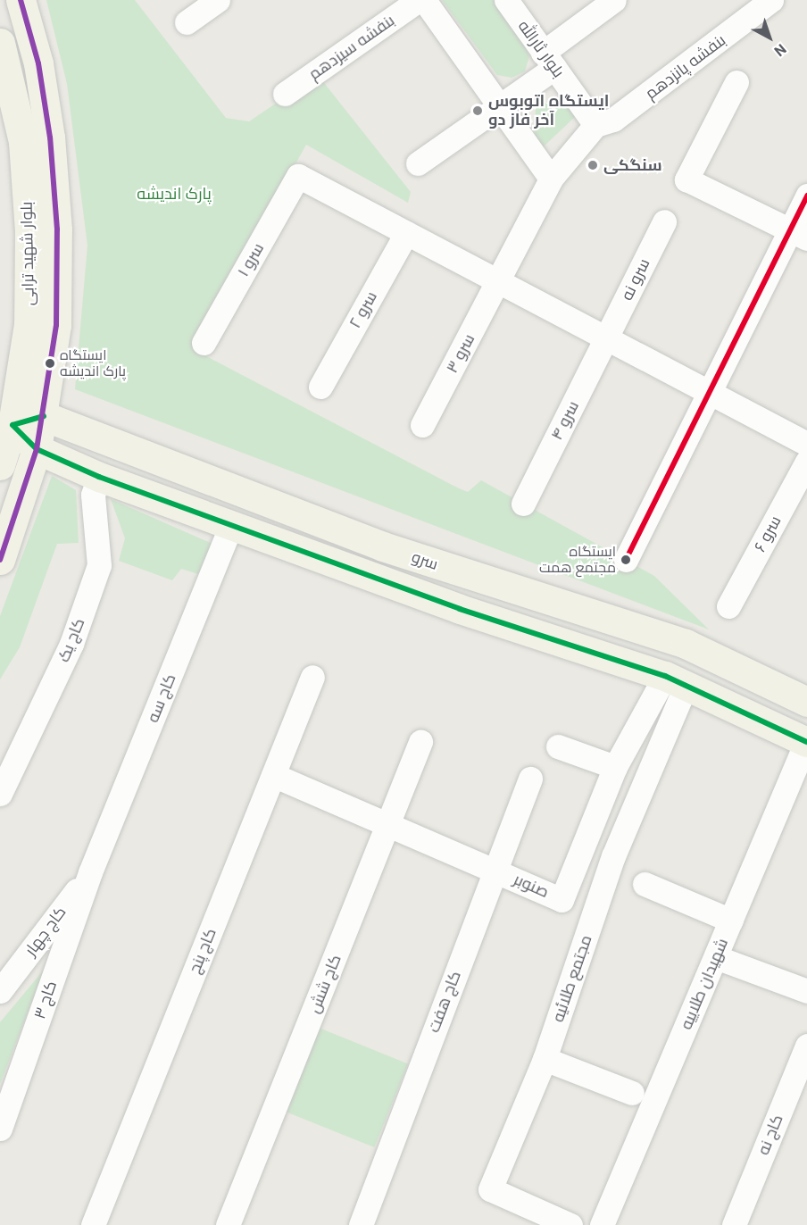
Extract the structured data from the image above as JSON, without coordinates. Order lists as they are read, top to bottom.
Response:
{
  "streets": {
    "main road": ["بلوار شهید ترابی", "سرو"],
    "street": [
      "بنفشه سیزدهم",
      "بلوار ثارالله",
      "بنفشه پانزدهم",
      "سرو ۱",
      "سرو نه",
      "سرو ۲",
      "سرو ۳",
      "سرو ۴",
      "سرو ۶",
      "کاج یک",
      "کاج سه",
      "صنوبر",
      "کاج چهار",
      "کاج پنج",
      "مجتمع طلائیه",
      "کاج شش",
      "شهیدان طلاییه",
      "کاج ۳",
      "کاج هفت",
      "کاج نه"
    ]
  },
  "crossings": [
    ["بلوار ثارالله", "بنفشه پانزدهم"],
    ["بلوار شهید ترابی", "سرو"],
    ["سرو ۱", "سرو ۲"],
    ["سرو نه", "سرو ۴"],
    ["کاج سه", "کاج چهار"],
    ["کاج سه", "کاج ۳"],
    ["صنوبر", "کاج پنج"],
    ["صنوبر", "مجتمع طلائیه"],
    ["صنوبر", "کاج شش"],
    ["صنوبر", "کاج هفت"],
    ["کاج چهار", "کاج ۳"]
  ],
  "parks": ["پارک اندیشه"],
  "places": [
    "ایستگاه اتوبوس آخر فاز دو",
    "سنگکی",
    "ایستگاه پارک اندیشه",
    "ایستگاه مجتمع همت"
  ],
  "north": "bottom right"
}
